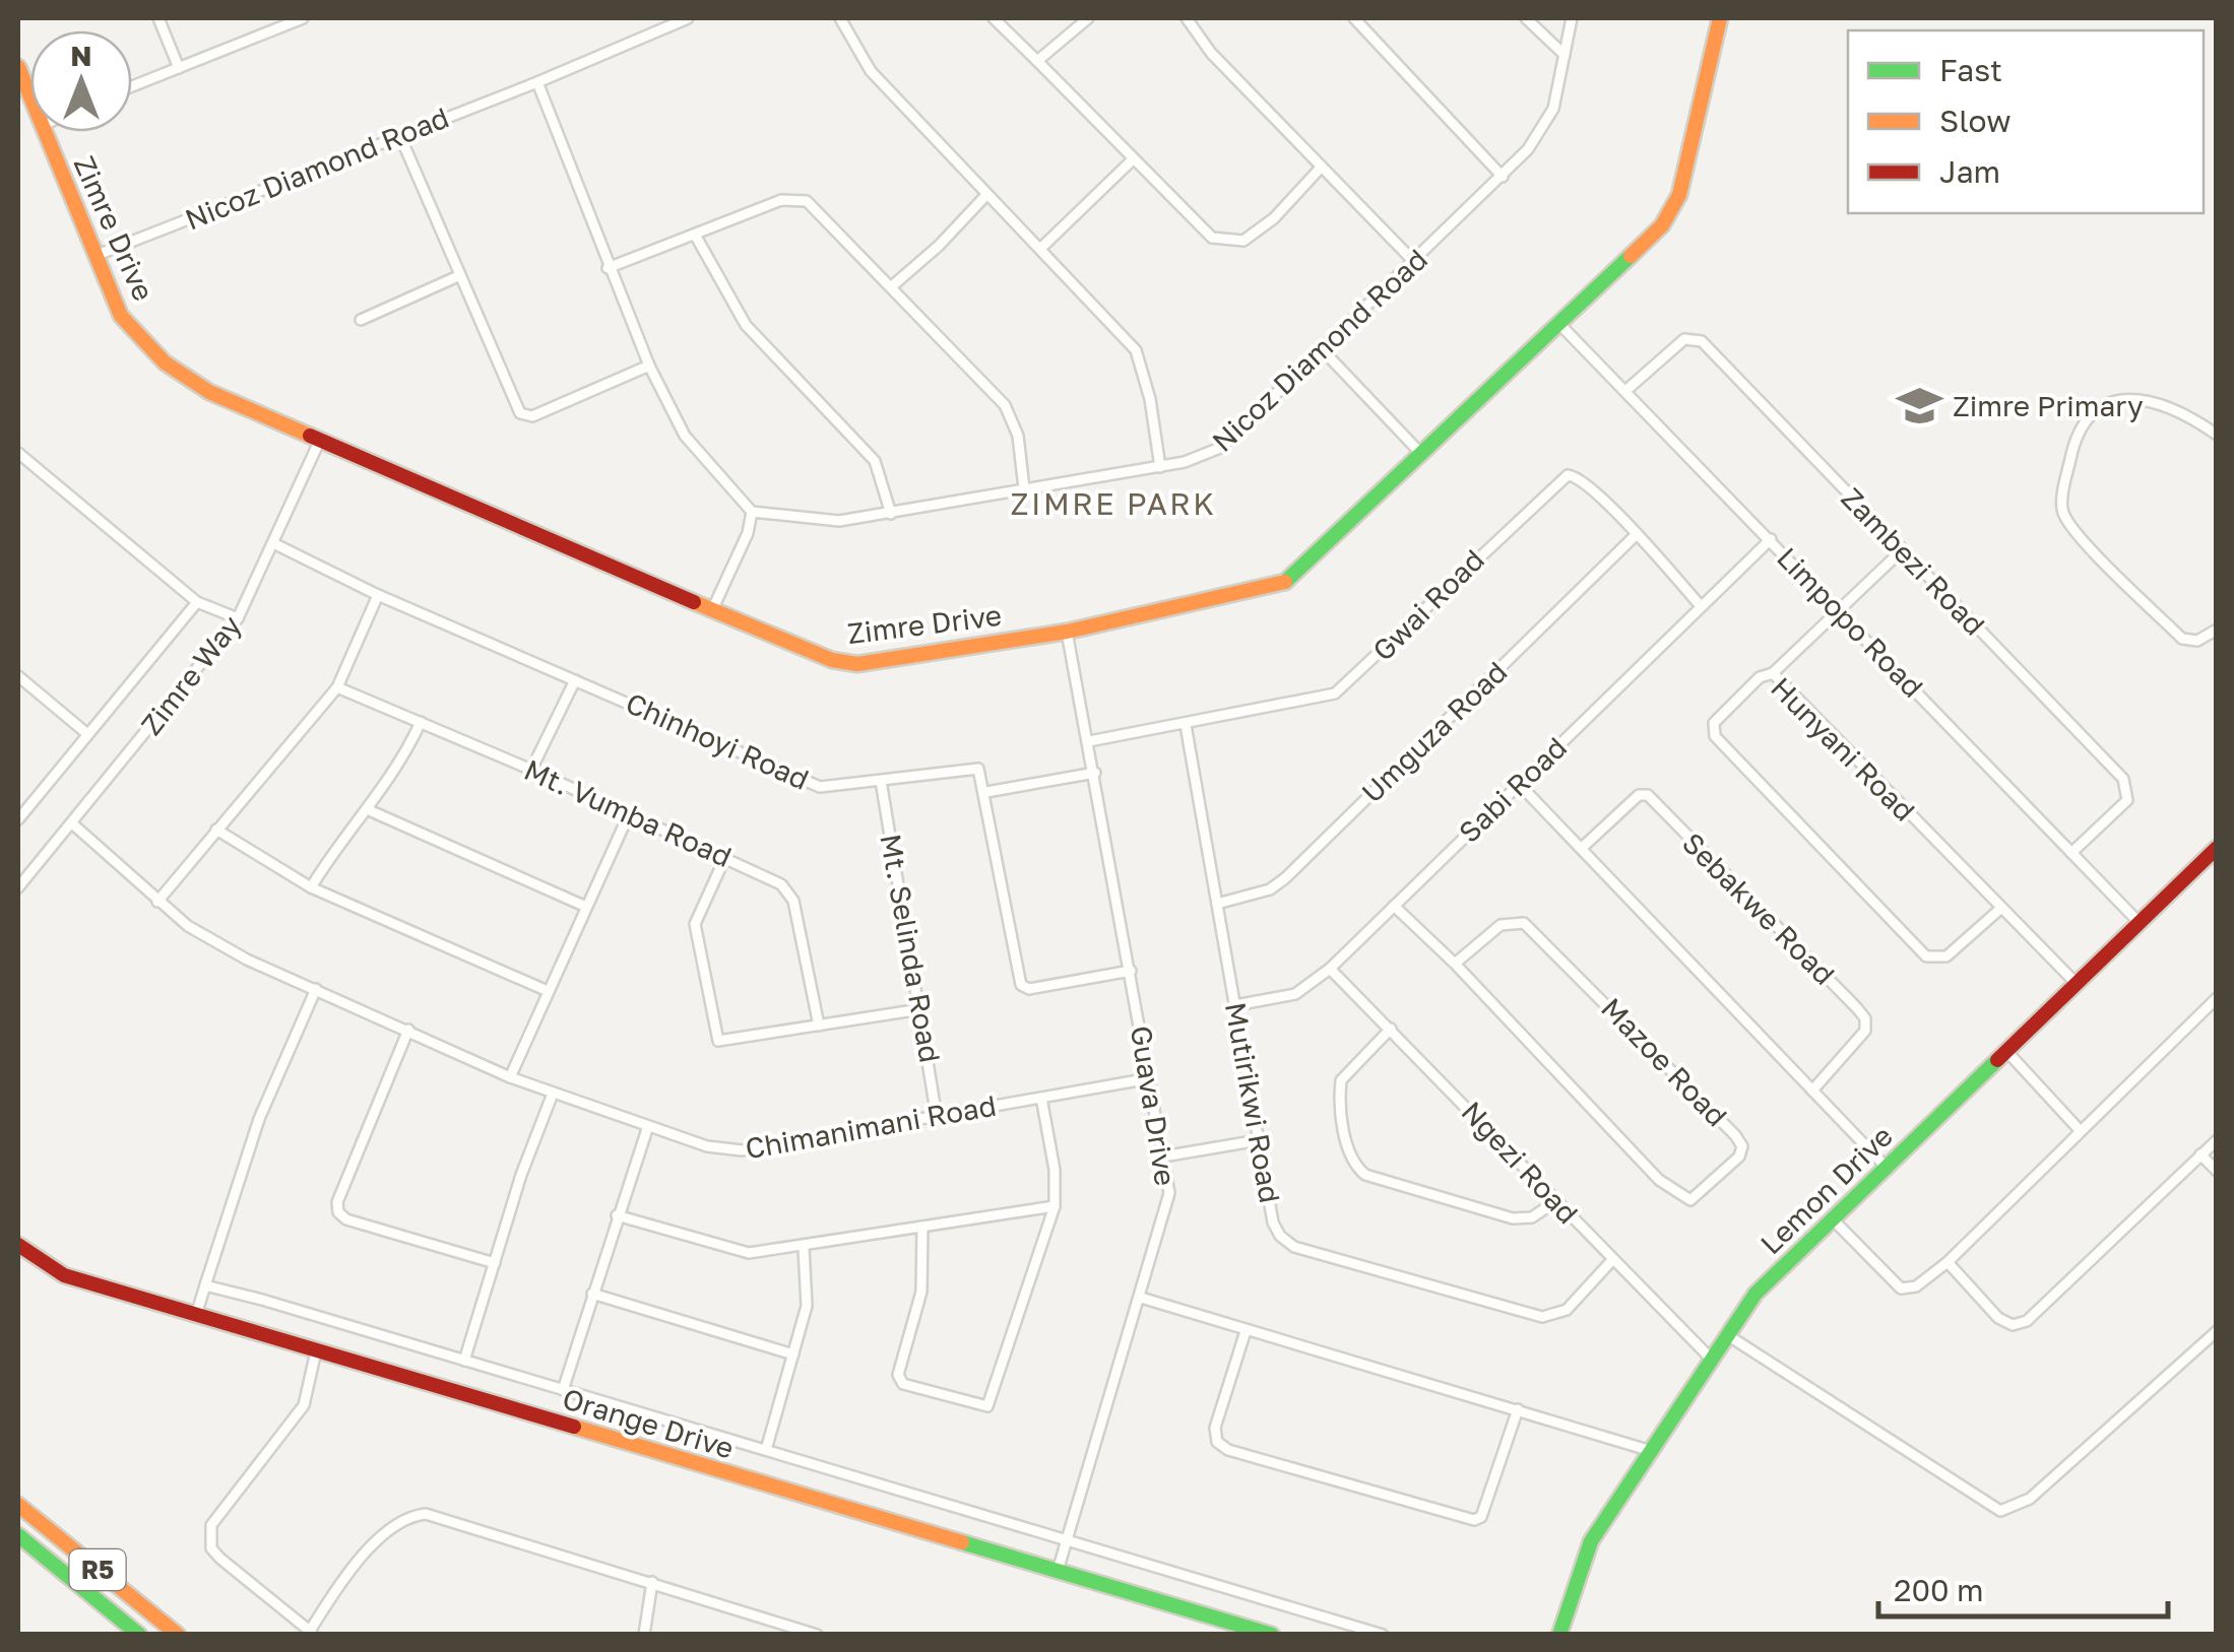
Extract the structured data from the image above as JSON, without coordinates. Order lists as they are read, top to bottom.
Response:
{
  "streets": {
    "main road": [
      "Zimre Drive",
      "Lemon Drive",
      "Orange Drive",
      "R5"
    ],
    "street": [
      "Nicoz Diamond Road",
      "Zambezi Road",
      "Gwai Road",
      "Limpopo Road",
      "Zimre Way",
      "Umguza Road",
      "Chinhoyi Road",
      "Hunyani Road",
      "Sabi Road",
      "Mt. Vumba Road",
      "Sebakwe Road",
      "Mt. Selinda Road",
      "Mazoe Road",
      "Mutirikwi Road",
      "Guava Drive",
      "Chimanimani Road",
      "Ngezi Road"
    ]
  },
  "crossings": [
    ["Nicoz Diamond Road", "Zimre Drive"],
    ["Zimre Drive", "Limpopo Road"],
    ["Zimre Drive", "Zimre Way"],
    ["Zimre Drive", "Guava Drive"],
    ["Zambezi Road", "Limpopo Road"],
    ["Gwai Road", "Umguza Road"],
    ["Gwai Road", "Sabi Road"],
    ["Gwai Road", "Mutirikwi Road"],
    ["Gwai Road", "Guava Drive"],
    ["Limpopo Road", "Sabi Road"],
    ["Limpopo Road", "Lemon Drive"],
    ["Zimre Way", "Chinhoyi Road"],
    ["Zimre Way", "Chimanimani Road"],
    ["Umguza Road", "Mutirikwi Road"],
    ["Chinhoyi Road", "Mt. Selinda Road"],
    ["Hunyani Road", "Lemon Drive"],
    ["Sabi Road", "Mazoe Road"],
    ["Sabi Road", "Mutirikwi Road"],
    ["Sabi Road", "Ngezi Road"],
    ["Mt. Selinda Road", "Chimanimani Road"],
    ["Mutirikwi Road", "Ngezi Road"],
    ["Guava Drive", "Chimanimani Road"],
    ["Guava Drive", "Orange Drive"],
    ["Ngezi Road", "Lemon Drive"]
  ],
  "districts": ["ZIMRE PARK"],
  "places": {
    "school or university": ["Zimre Primary"]
  },
  "legend": ["Fast", "Slow", "Jam"],
  "scale_bar": "200 m",
  "north": "top"
}
